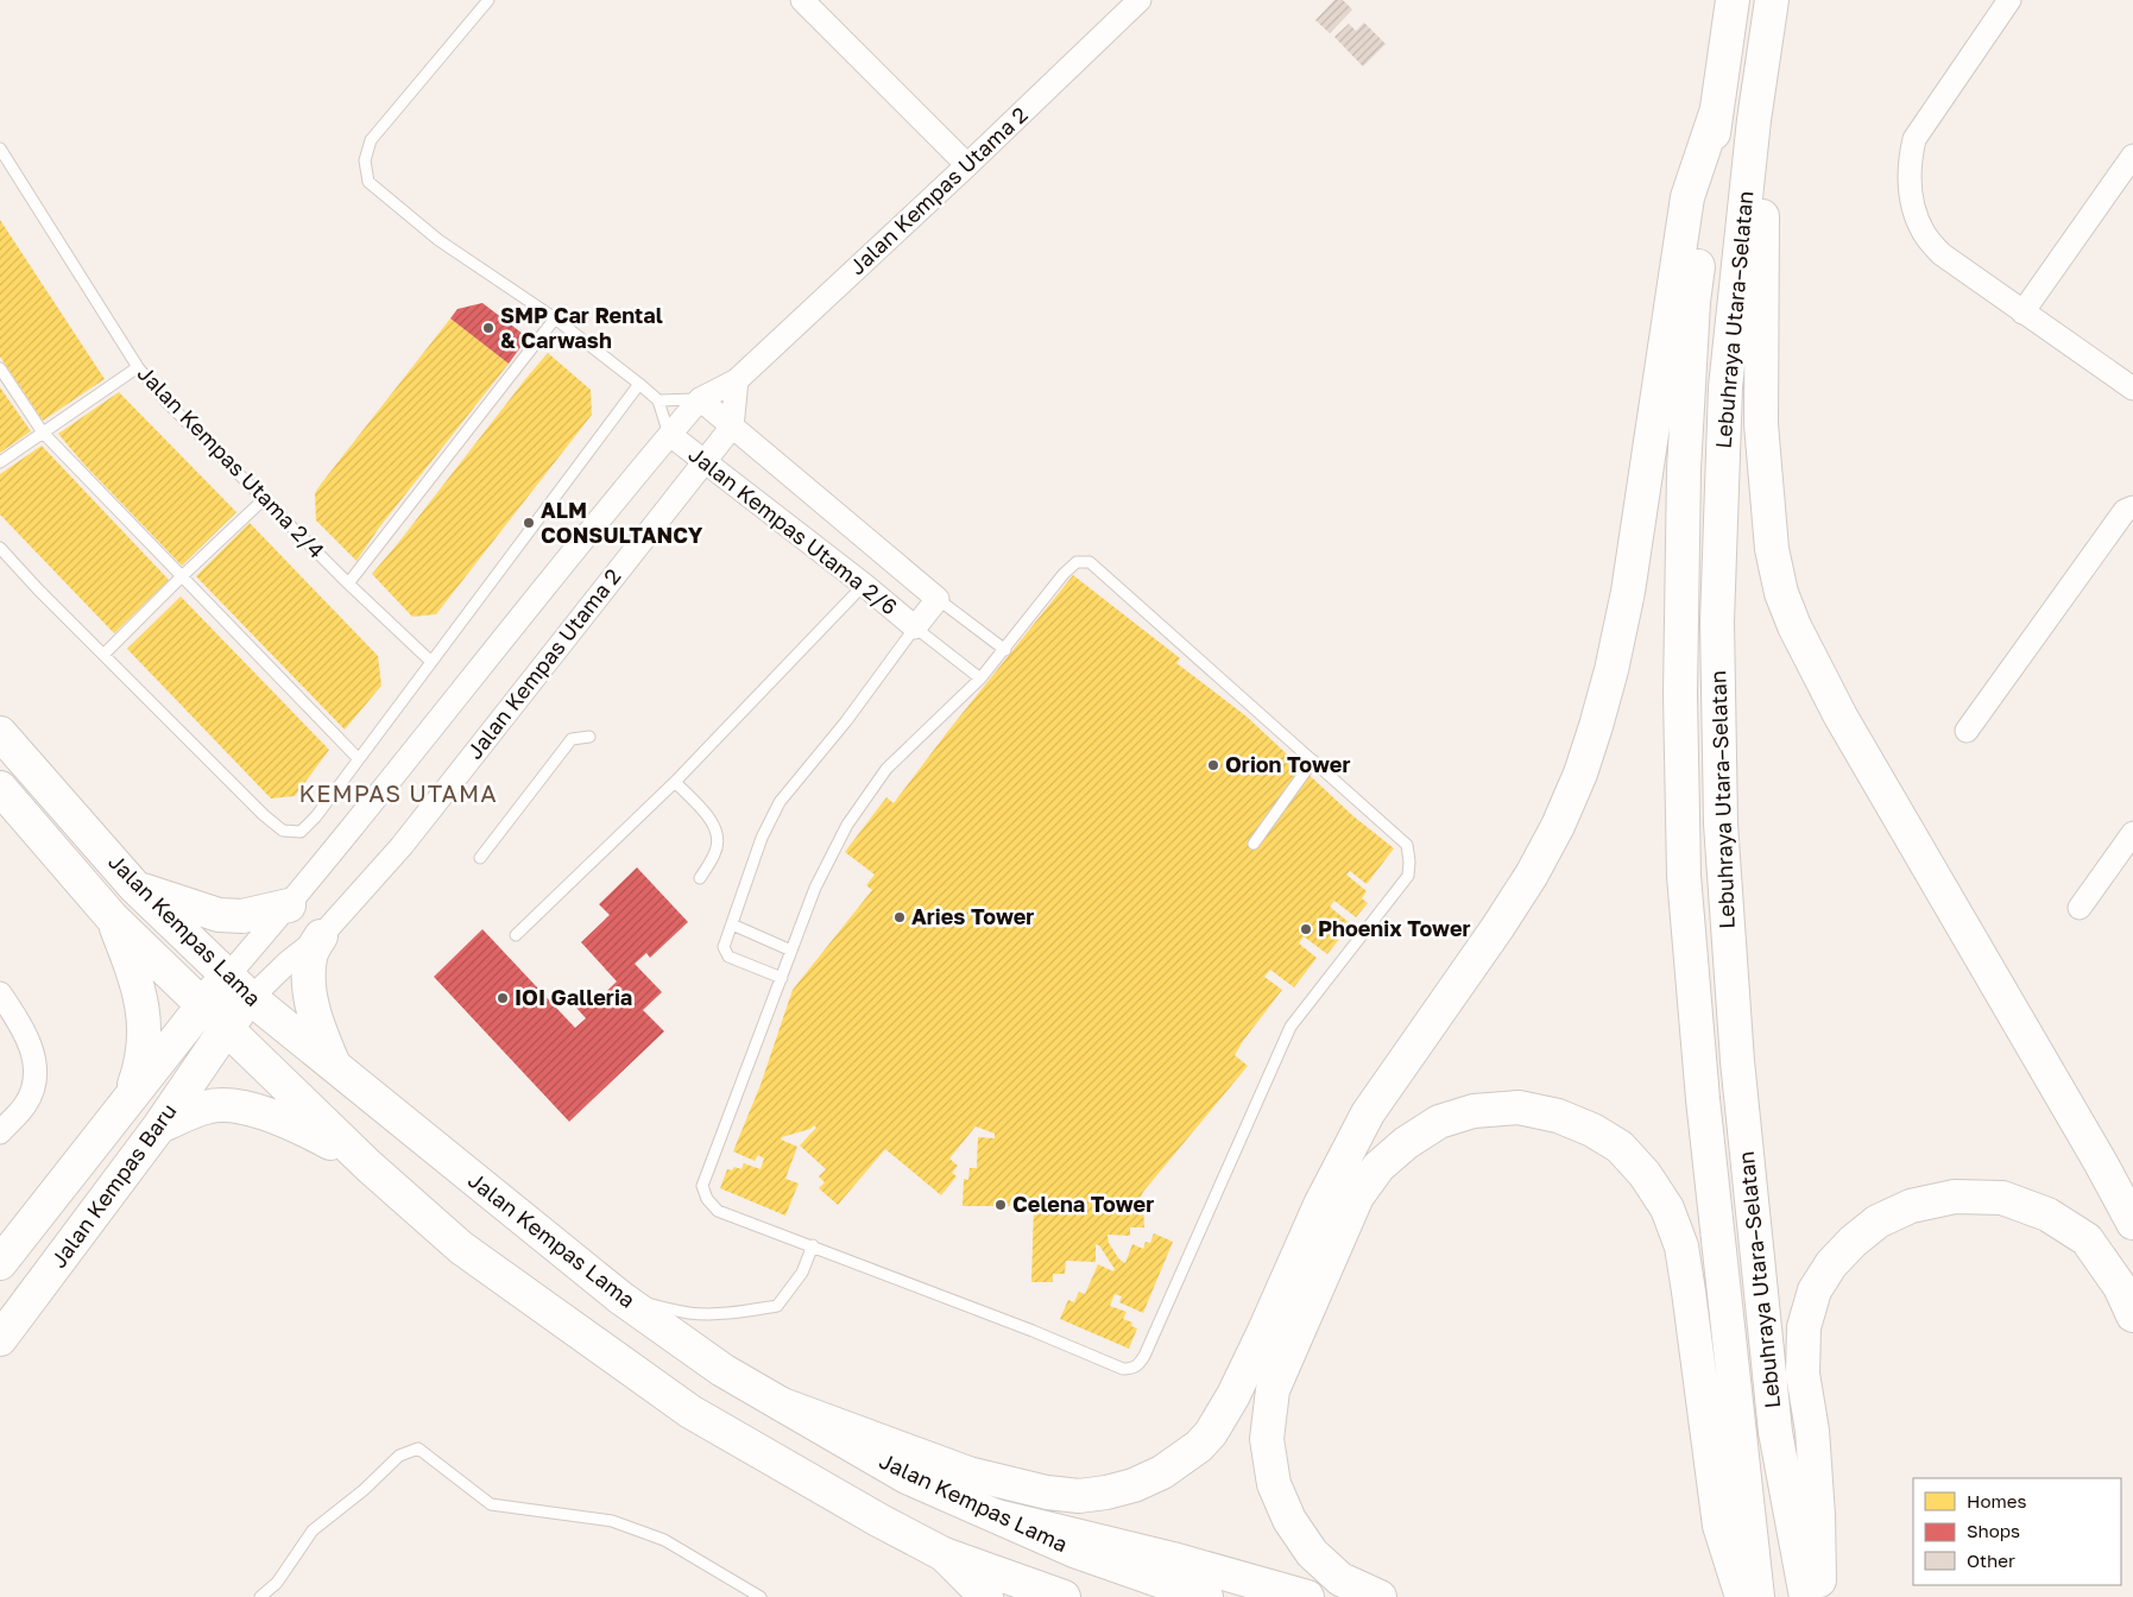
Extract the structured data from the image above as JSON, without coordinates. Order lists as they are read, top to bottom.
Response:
{
  "streets": {
    "main road": ["Lebuhraya Utara–Selatan", "Jalan Kempas Lama", "Jalan Kempas Baru"],
    "street": ["Jalan Kempas Utama 2", "Jalan Kempas Utama 2/6"],
    "lane": ["Jalan Kempas Utama 2/4"]
  },
  "crossings": [
    ["Jalan Kempas Utama 2", "Jalan Kempas Utama 2/6"],
    ["Jalan Kempas Utama 2", "Jalan Kempas Lama"],
    ["Jalan Kempas Utama 2", "Jalan Kempas Baru"],
    ["Jalan Kempas Lama", "Jalan Kempas Baru"]
  ],
  "districts": ["KEMPAS UTAMA"],
  "places": [
    "SMP Car Rental & Carwash",
    "ALM CONSULTANCY",
    "Orion Tower",
    "Aries Tower",
    "Phoenix Tower",
    "IOI Galleria",
    "Celena Tower"
  ],
  "legend": ["Homes", "Shops", "Other"]
}
